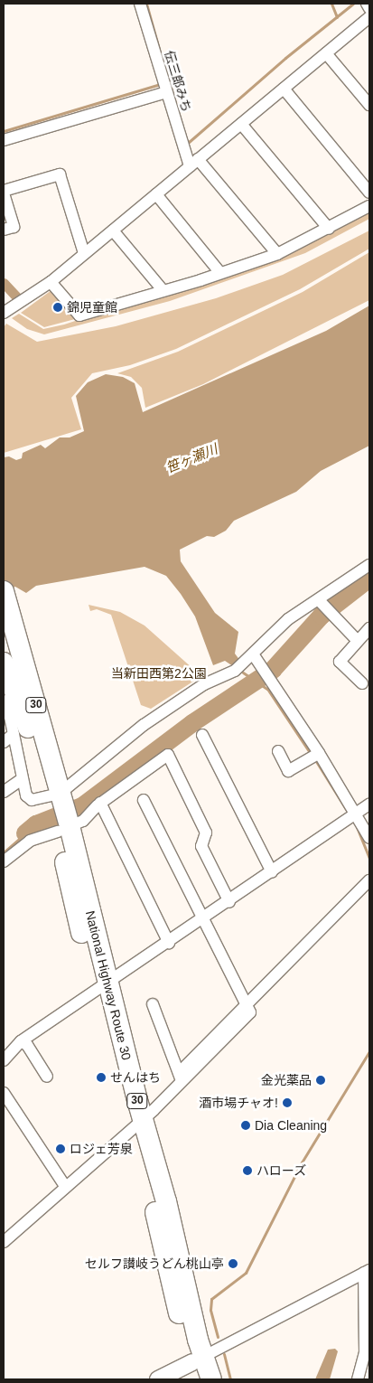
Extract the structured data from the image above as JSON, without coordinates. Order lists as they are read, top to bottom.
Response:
{
  "streets": {
    "highway": ["30", "National Highway Route 30"],
    "street": ["伝三郎みち"]
  },
  "water": ["笹ヶ瀬川"],
  "parks": ["当新田西第2公園"],
  "places": [
    "錦児童館",
    "せんはち",
    "金光薬品",
    "酒市場チャオ!",
    "Dia Cleaning",
    "ロジェ芳泉",
    "ハローズ",
    "セルフ讃岐うどん桃山亭"
  ]
}
